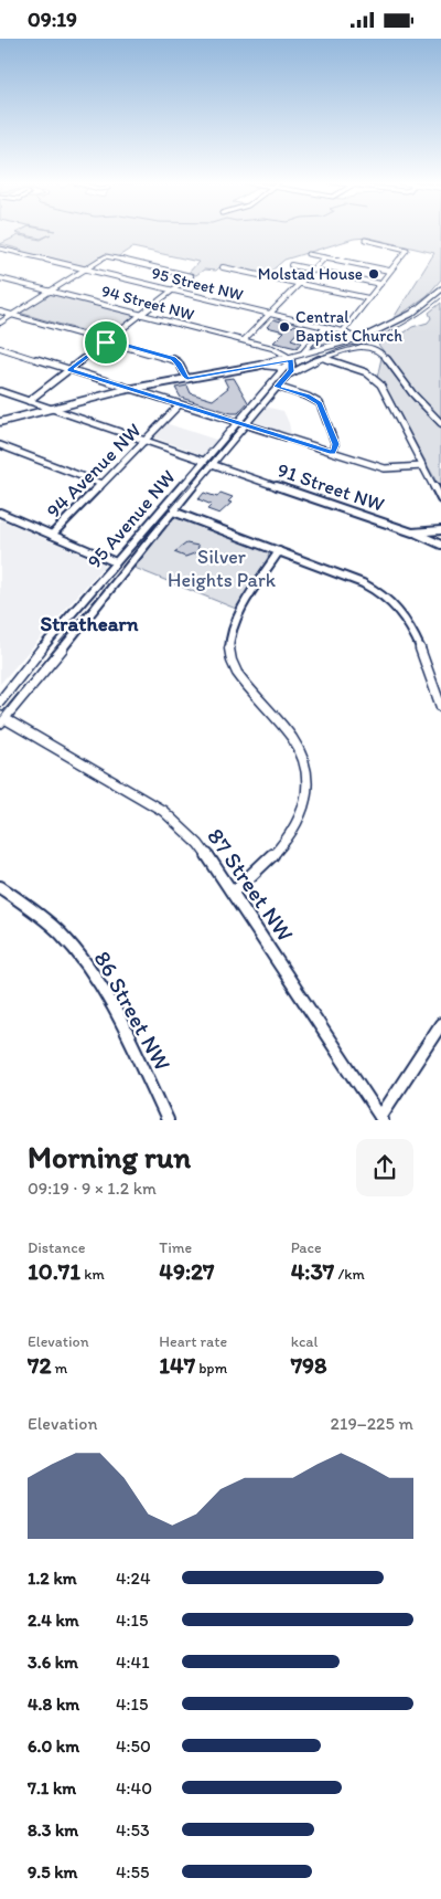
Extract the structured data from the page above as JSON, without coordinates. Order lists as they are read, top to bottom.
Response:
{
  "streets": {
    "street": [
      "95 Street NW",
      "94 Street NW",
      "94 Avenue NW",
      "91 Street NW",
      "95 Avenue NW",
      "87 Street NW",
      "86 Street NW"
    ]
  },
  "crossings": [
    ["94 Street NW", "95 Avenue NW"],
    ["91 Street NW", "95 Avenue NW"],
    ["95 Avenue NW", "87 Street NW"]
  ],
  "districts": ["Strathearn"],
  "parks": ["Silver Heights Park"],
  "places": ["Molstad House", "Central Baptist Church"],
  "page": {
    "status": "09:19",
    "heading": ["Morning run", "09:19 · 9 × 1.2 km"],
    "stats": [
      ["Distance", "10.71 km"],
      ["Time", "49:27"],
      ["Pace", "4:37 /km"],
      ["Elevation", "72 m"],
      ["Heart rate", "147 bpm"],
      ["kcal", "798"]
    ],
    "chart": ["Elevation", "219–225 m"],
    "list": [
      {
        "name": "1.2 km",
        "note": "4:24"
      },
      {
        "name": "2.4 km",
        "note": "4:15"
      },
      {
        "name": "3.6 km",
        "note": "4:41"
      },
      {
        "name": "4.8 km",
        "note": "4:15"
      },
      {
        "name": "6.0 km",
        "note": "4:50"
      },
      {
        "name": "7.1 km",
        "note": "4:40"
      },
      {
        "name": "8.3 km",
        "note": "4:53"
      },
      {
        "name": "9.5 km",
        "note": "4:55"
      }
    ]
  }
}
